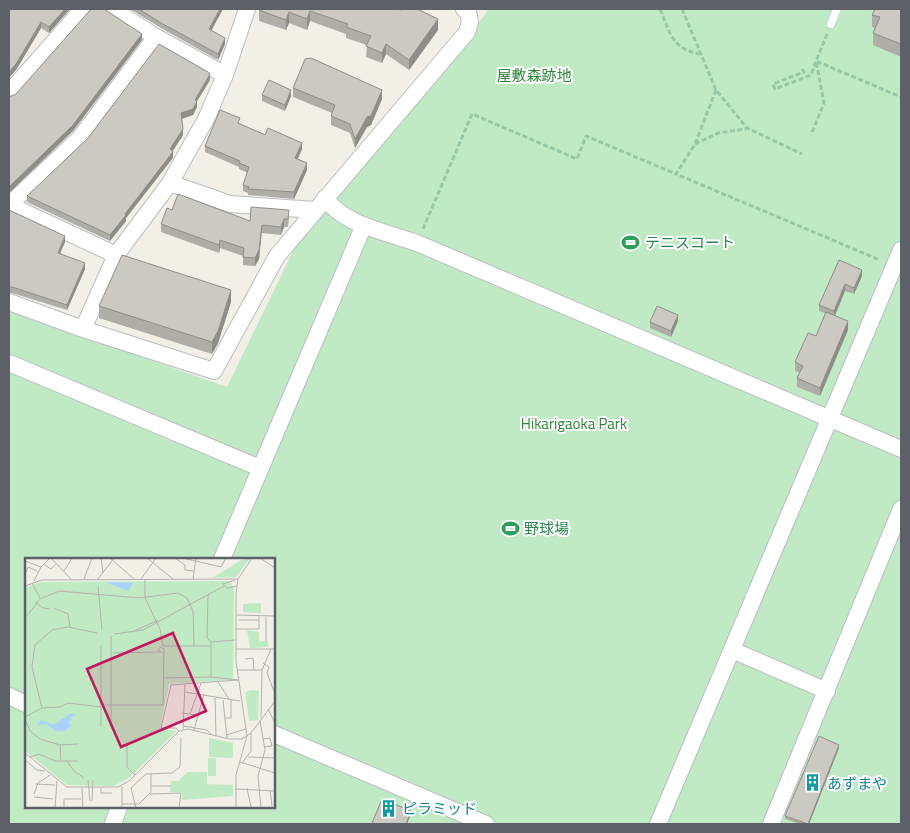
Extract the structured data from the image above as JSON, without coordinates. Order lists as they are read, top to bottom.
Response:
{
  "parks": ["屋敷森跡地", "Hikarigaoka Park"],
  "places": {
    "sports": ["テニスコート", "野球場"],
    "building": ["あずまや", "ピラミッド"]
  }
}
